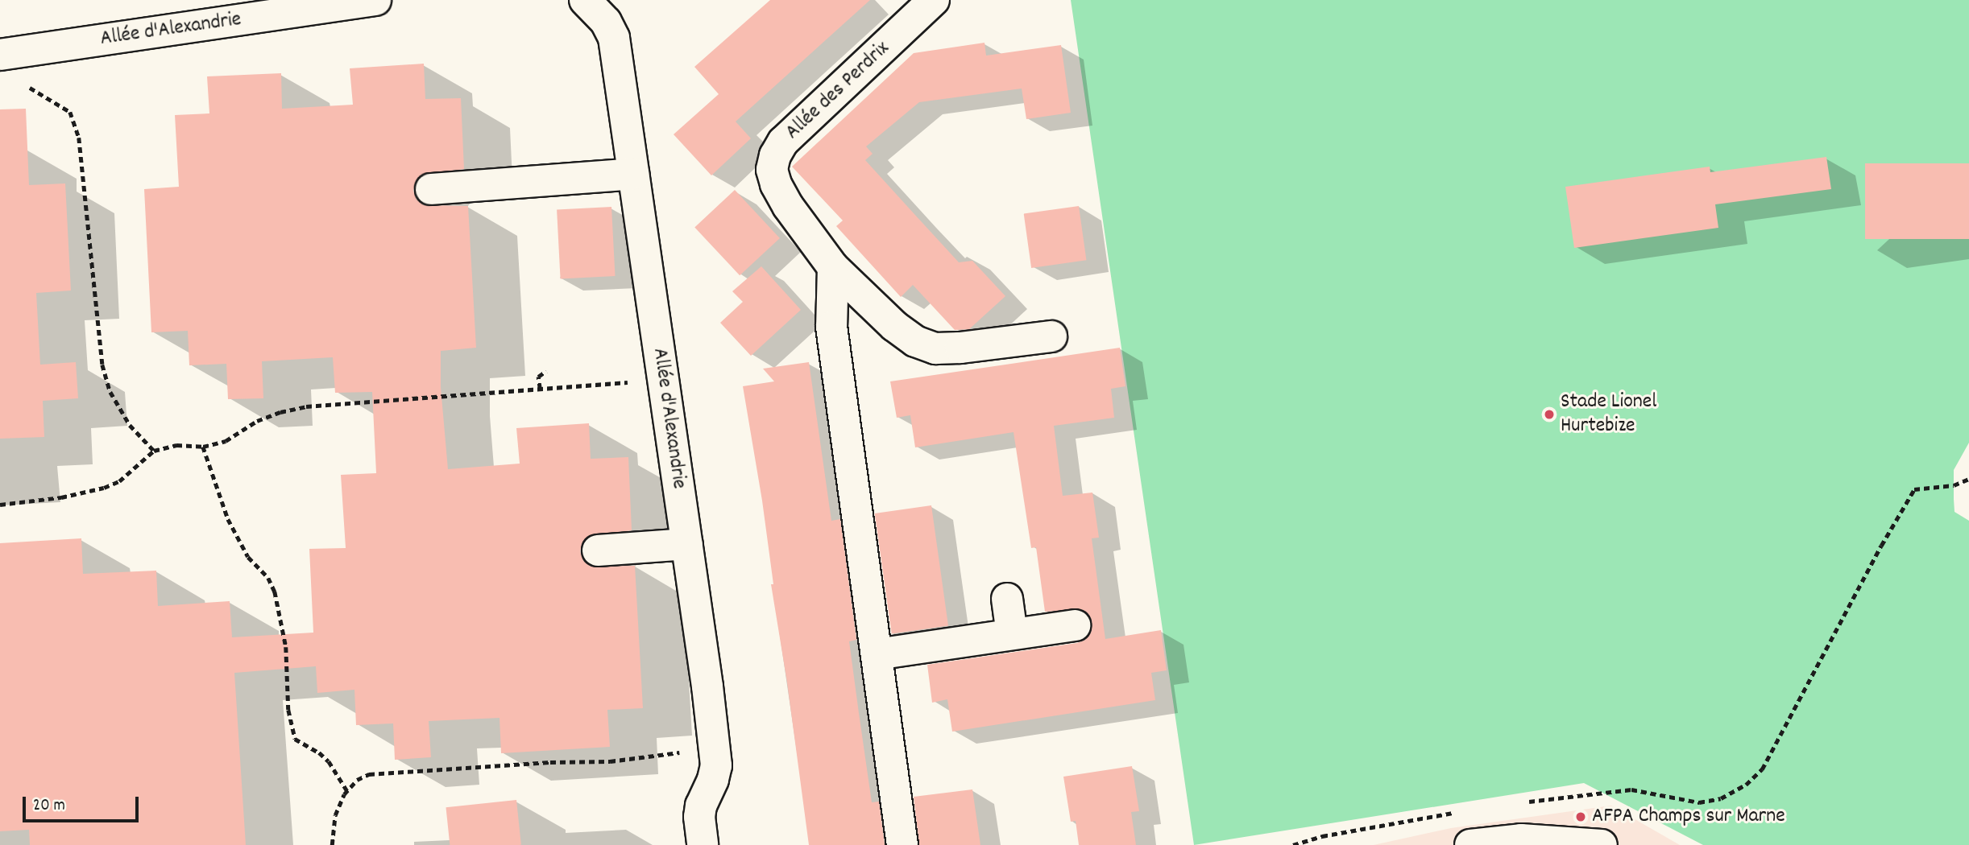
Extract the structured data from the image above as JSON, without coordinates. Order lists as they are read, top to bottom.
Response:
{
  "streets": {
    "street": ["Allée d'Alexandrie", "Allée des Perdrix"]
  },
  "places": ["Stade Lionel Hurtebize", "AFPA Champs sur Marne"],
  "scale_bar": "20 m"
}
